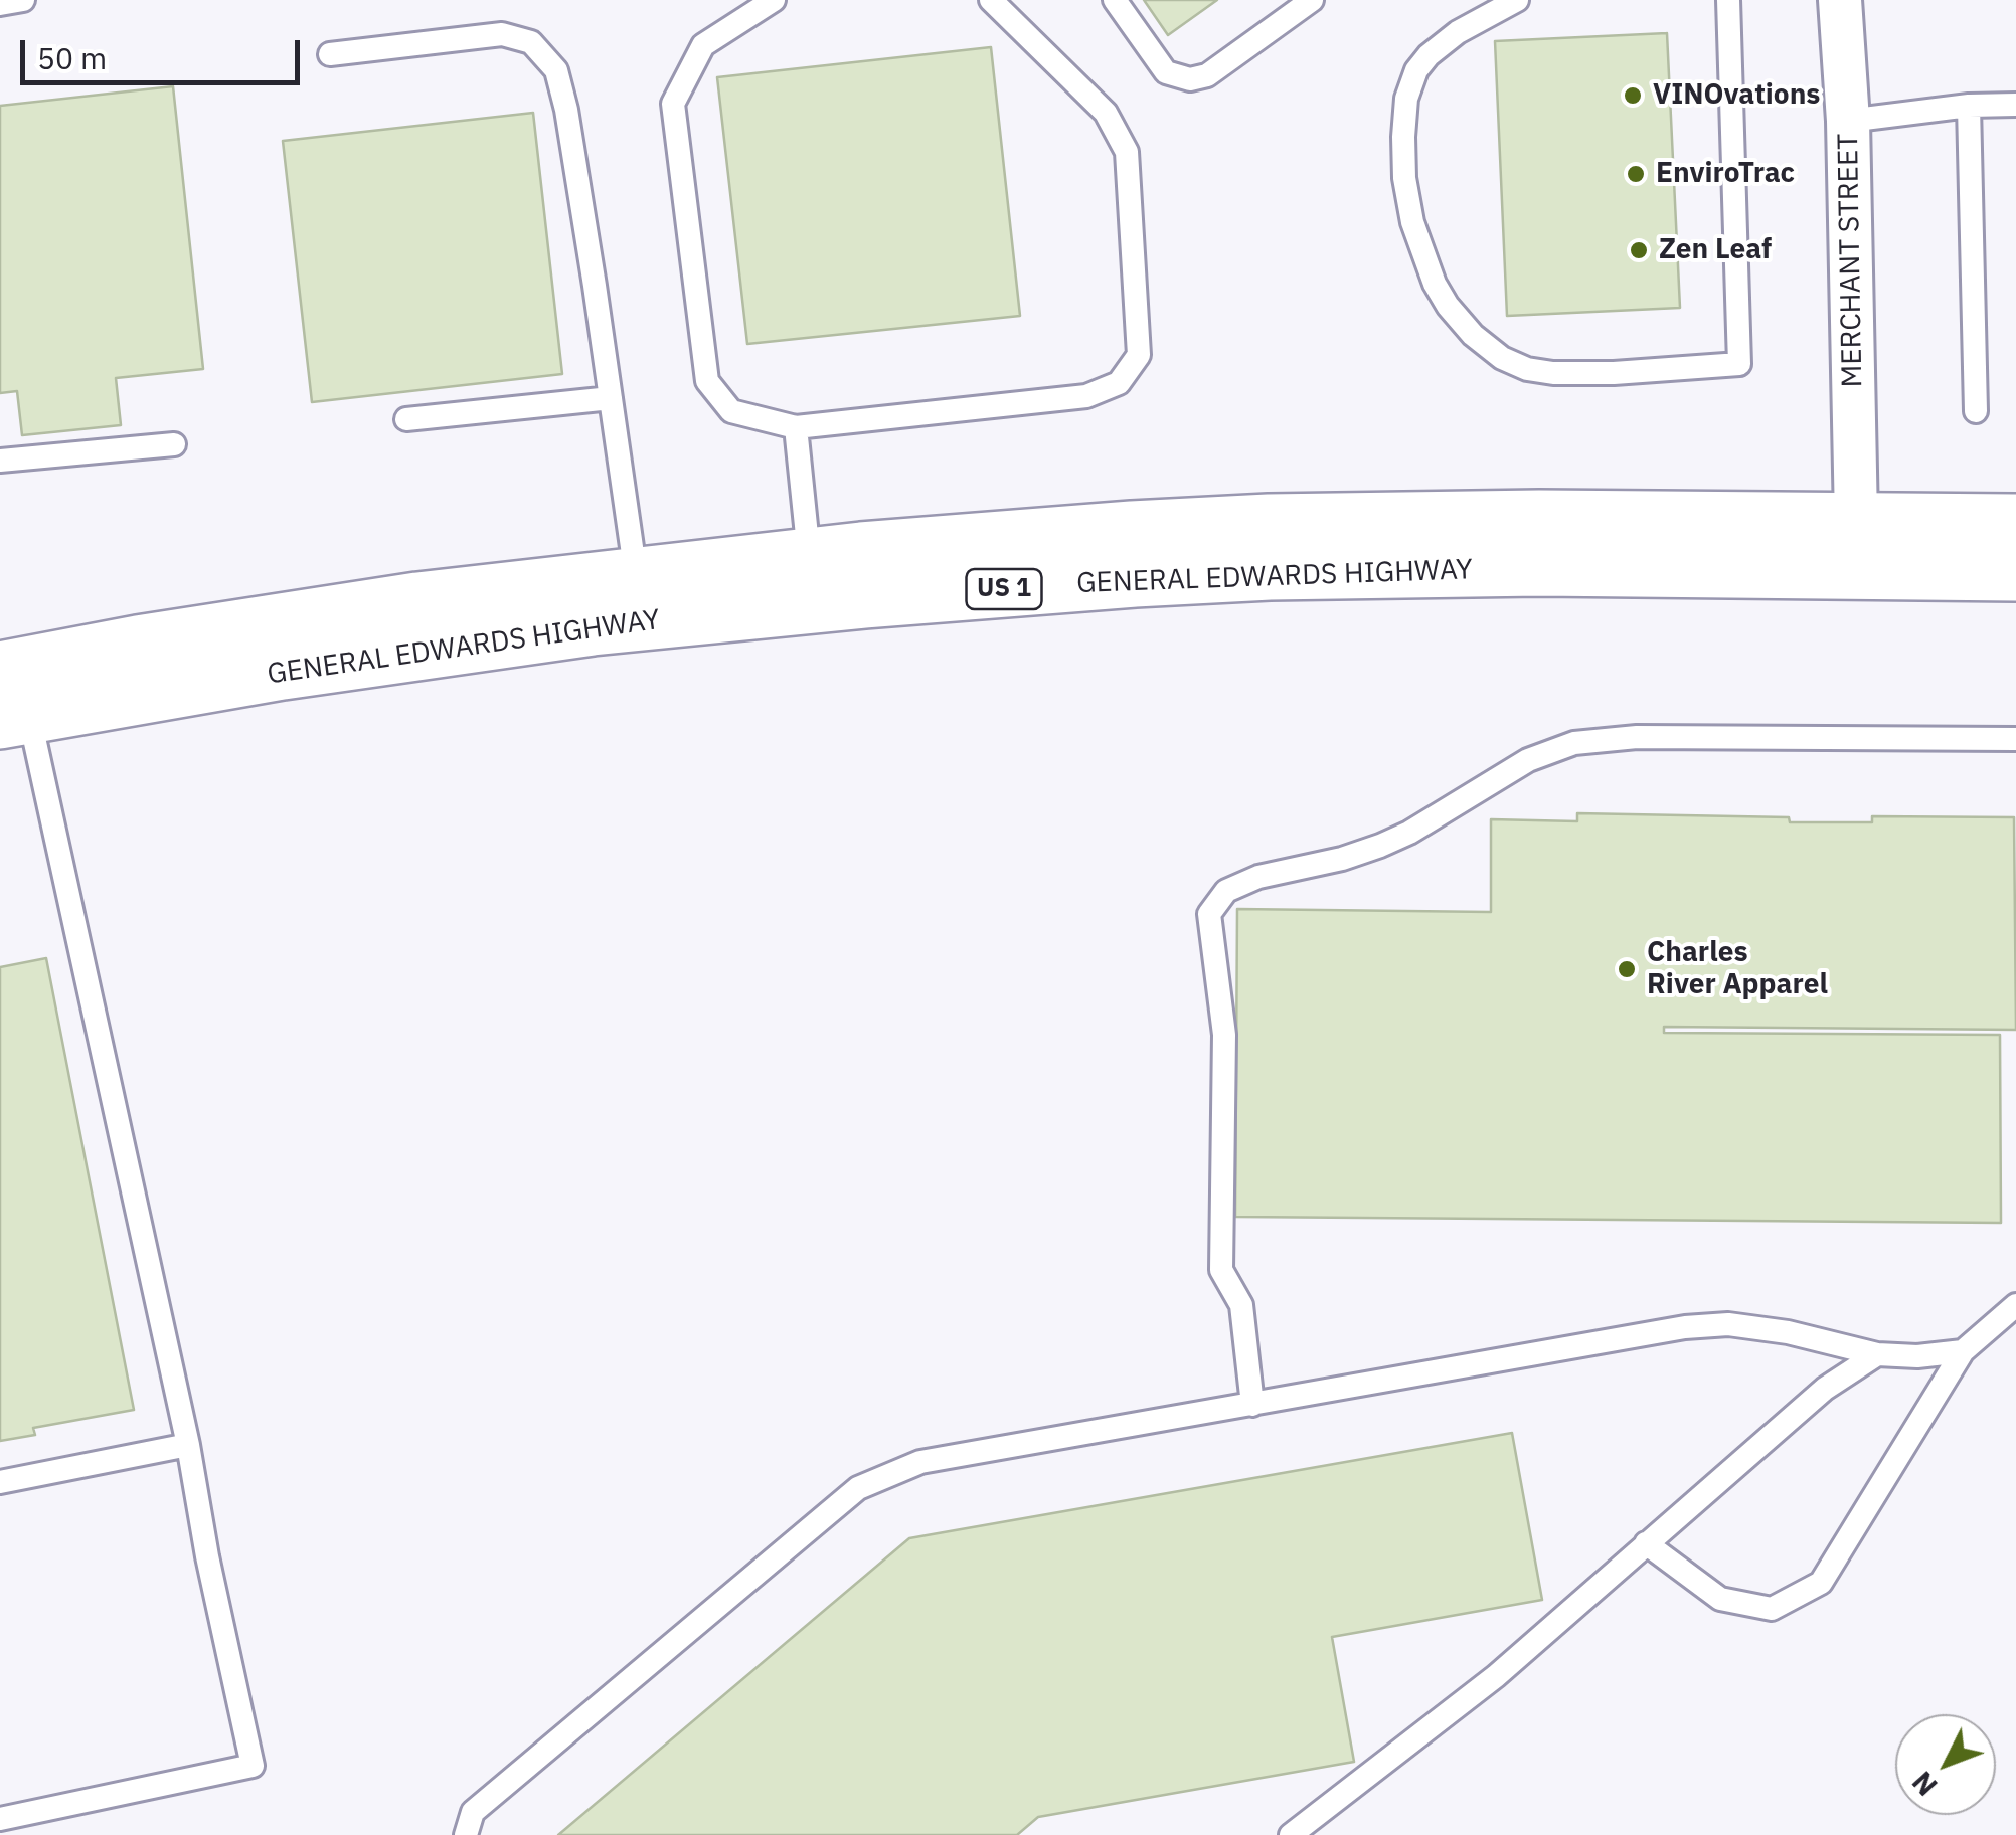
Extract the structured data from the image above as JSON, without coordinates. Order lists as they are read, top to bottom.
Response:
{
  "streets": {
    "main road": ["GENERAL EDWARDS HIGHWAY", "US 1"],
    "street": ["MERCHANT STREET"]
  },
  "crossings": [
    ["MERCHANT STREET", "GENERAL EDWARDS HIGHWAY"]
  ],
  "places": [
    "VINOvations",
    "EnviroTrac",
    "Zen Leaf",
    "Charles River Apparel"
  ],
  "scale_bar": "50 m",
  "north": "bottom left"
}
